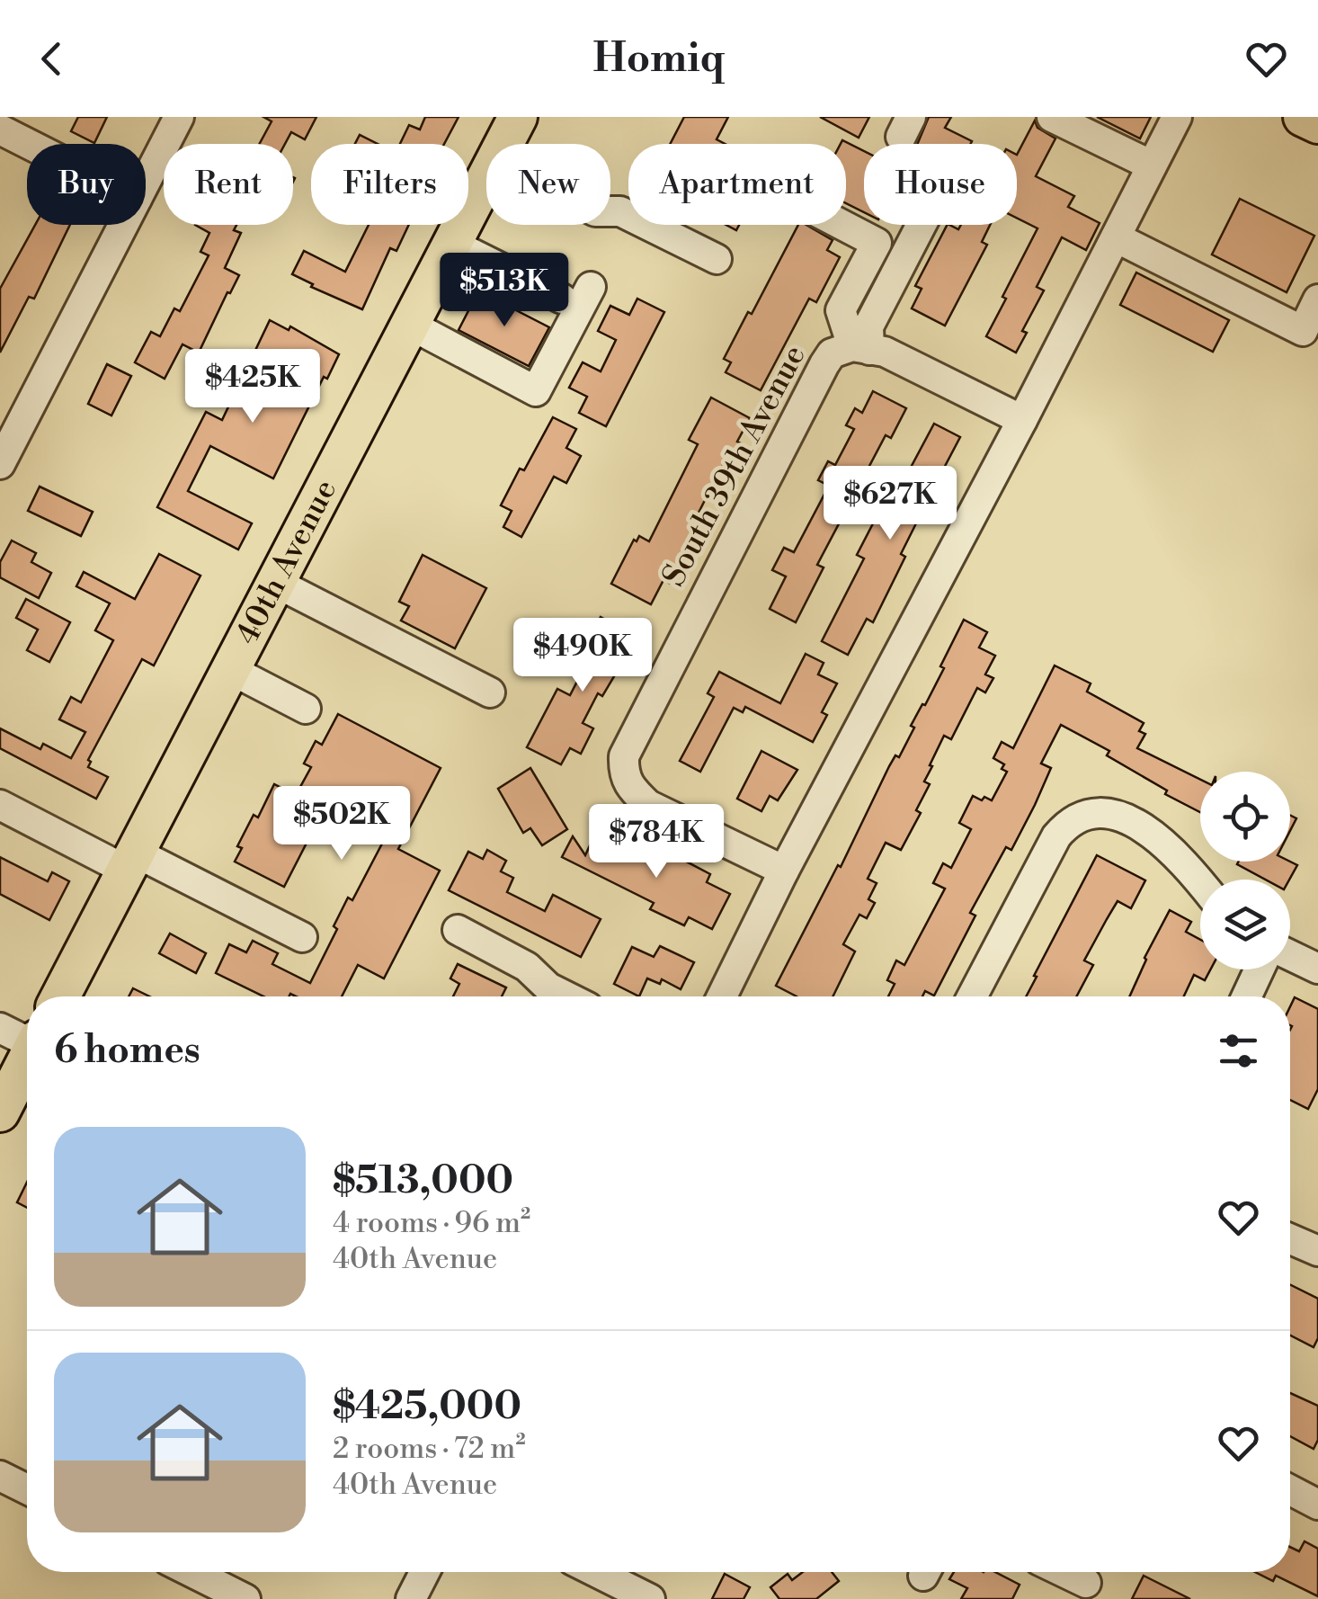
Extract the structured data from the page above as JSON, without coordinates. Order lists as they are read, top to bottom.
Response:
{
  "streets": {
    "main road": ["40th Avenue"],
    "street": ["South 39th Avenue"]
  },
  "page": {
    "header": "Homiq",
    "chip": [
      "Buy",
      "Rent",
      "Filters",
      "New",
      "Apartment",
      "House"
    ],
    "price": [
      "$513K",
      "$425K",
      "$627K",
      "$490K",
      "$502K",
      "$784K"
    ],
    "heading": "6 homes",
    "list": [
      {
        "name": "$513,000",
        "note": "4 rooms · 96 m² · 40th Avenue"
      },
      {
        "name": "$425,000",
        "note": "2 rooms · 72 m² · 40th Avenue"
      }
    ]
  }
}
